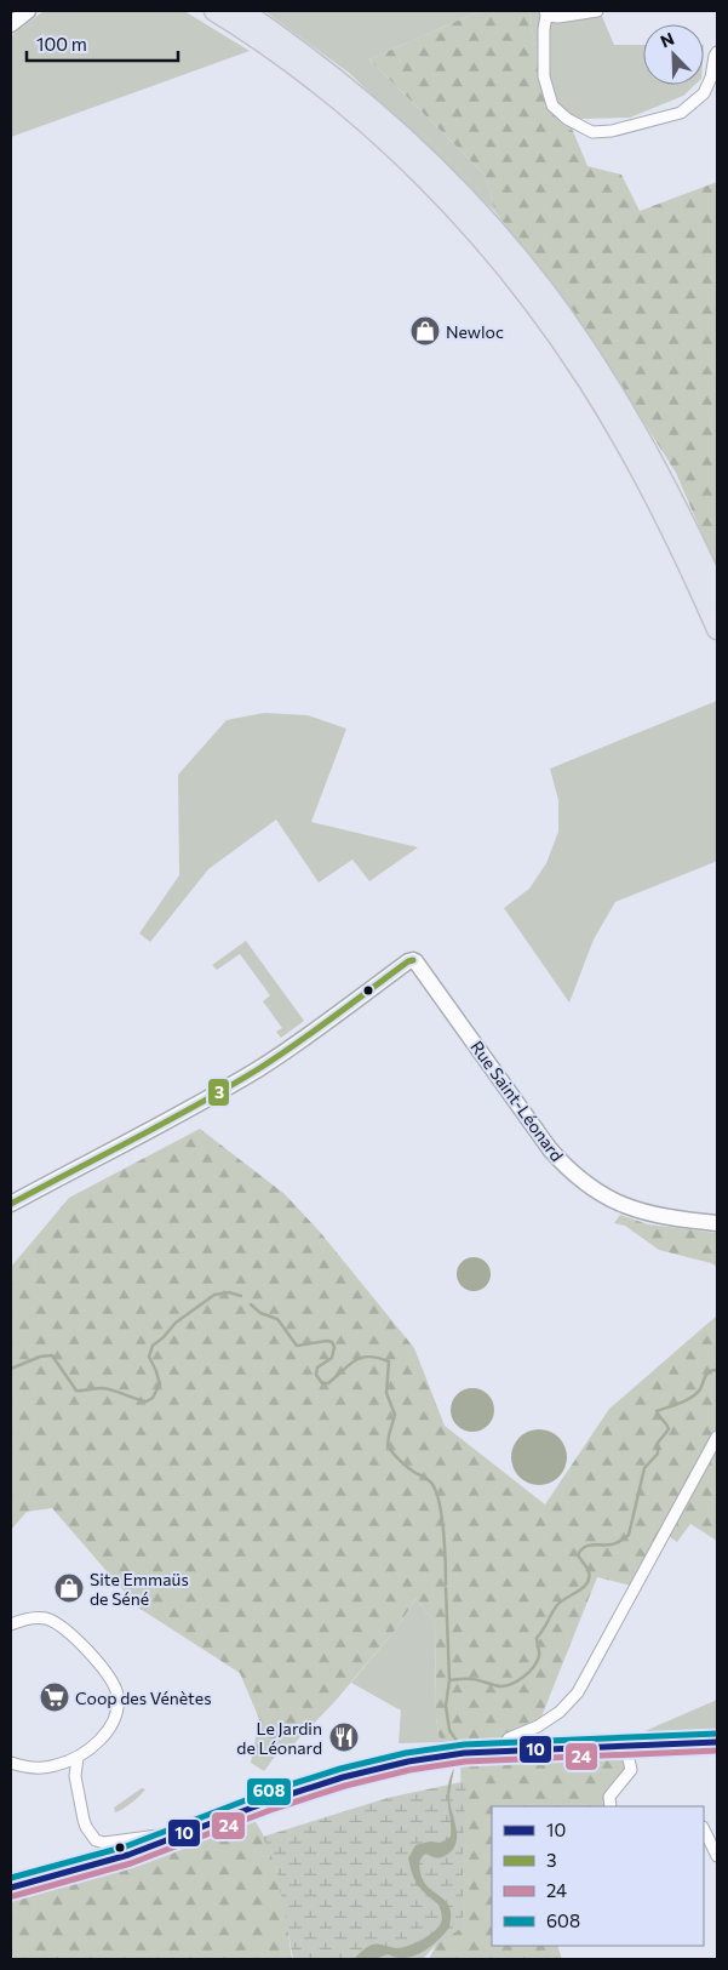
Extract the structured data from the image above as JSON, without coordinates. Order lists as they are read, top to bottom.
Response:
{
  "streets": {
    "main road": ["Rue Saint-Léonard"]
  },
  "places": {
    "shop": ["Newloc", "Site Emmaüs de Séné"],
    "supermarket": ["Coop des Vénètes"],
    "restaurant": ["Le Jardin de Léonard"]
  },
  "lines": [
    "transit line 3",
    "transit line 608",
    "transit line 10",
    "transit line 24"
  ],
  "legend": [
    "10",
    "3",
    "24",
    "608"
  ],
  "scale_bar": "100 m",
  "north": "top left"
}
